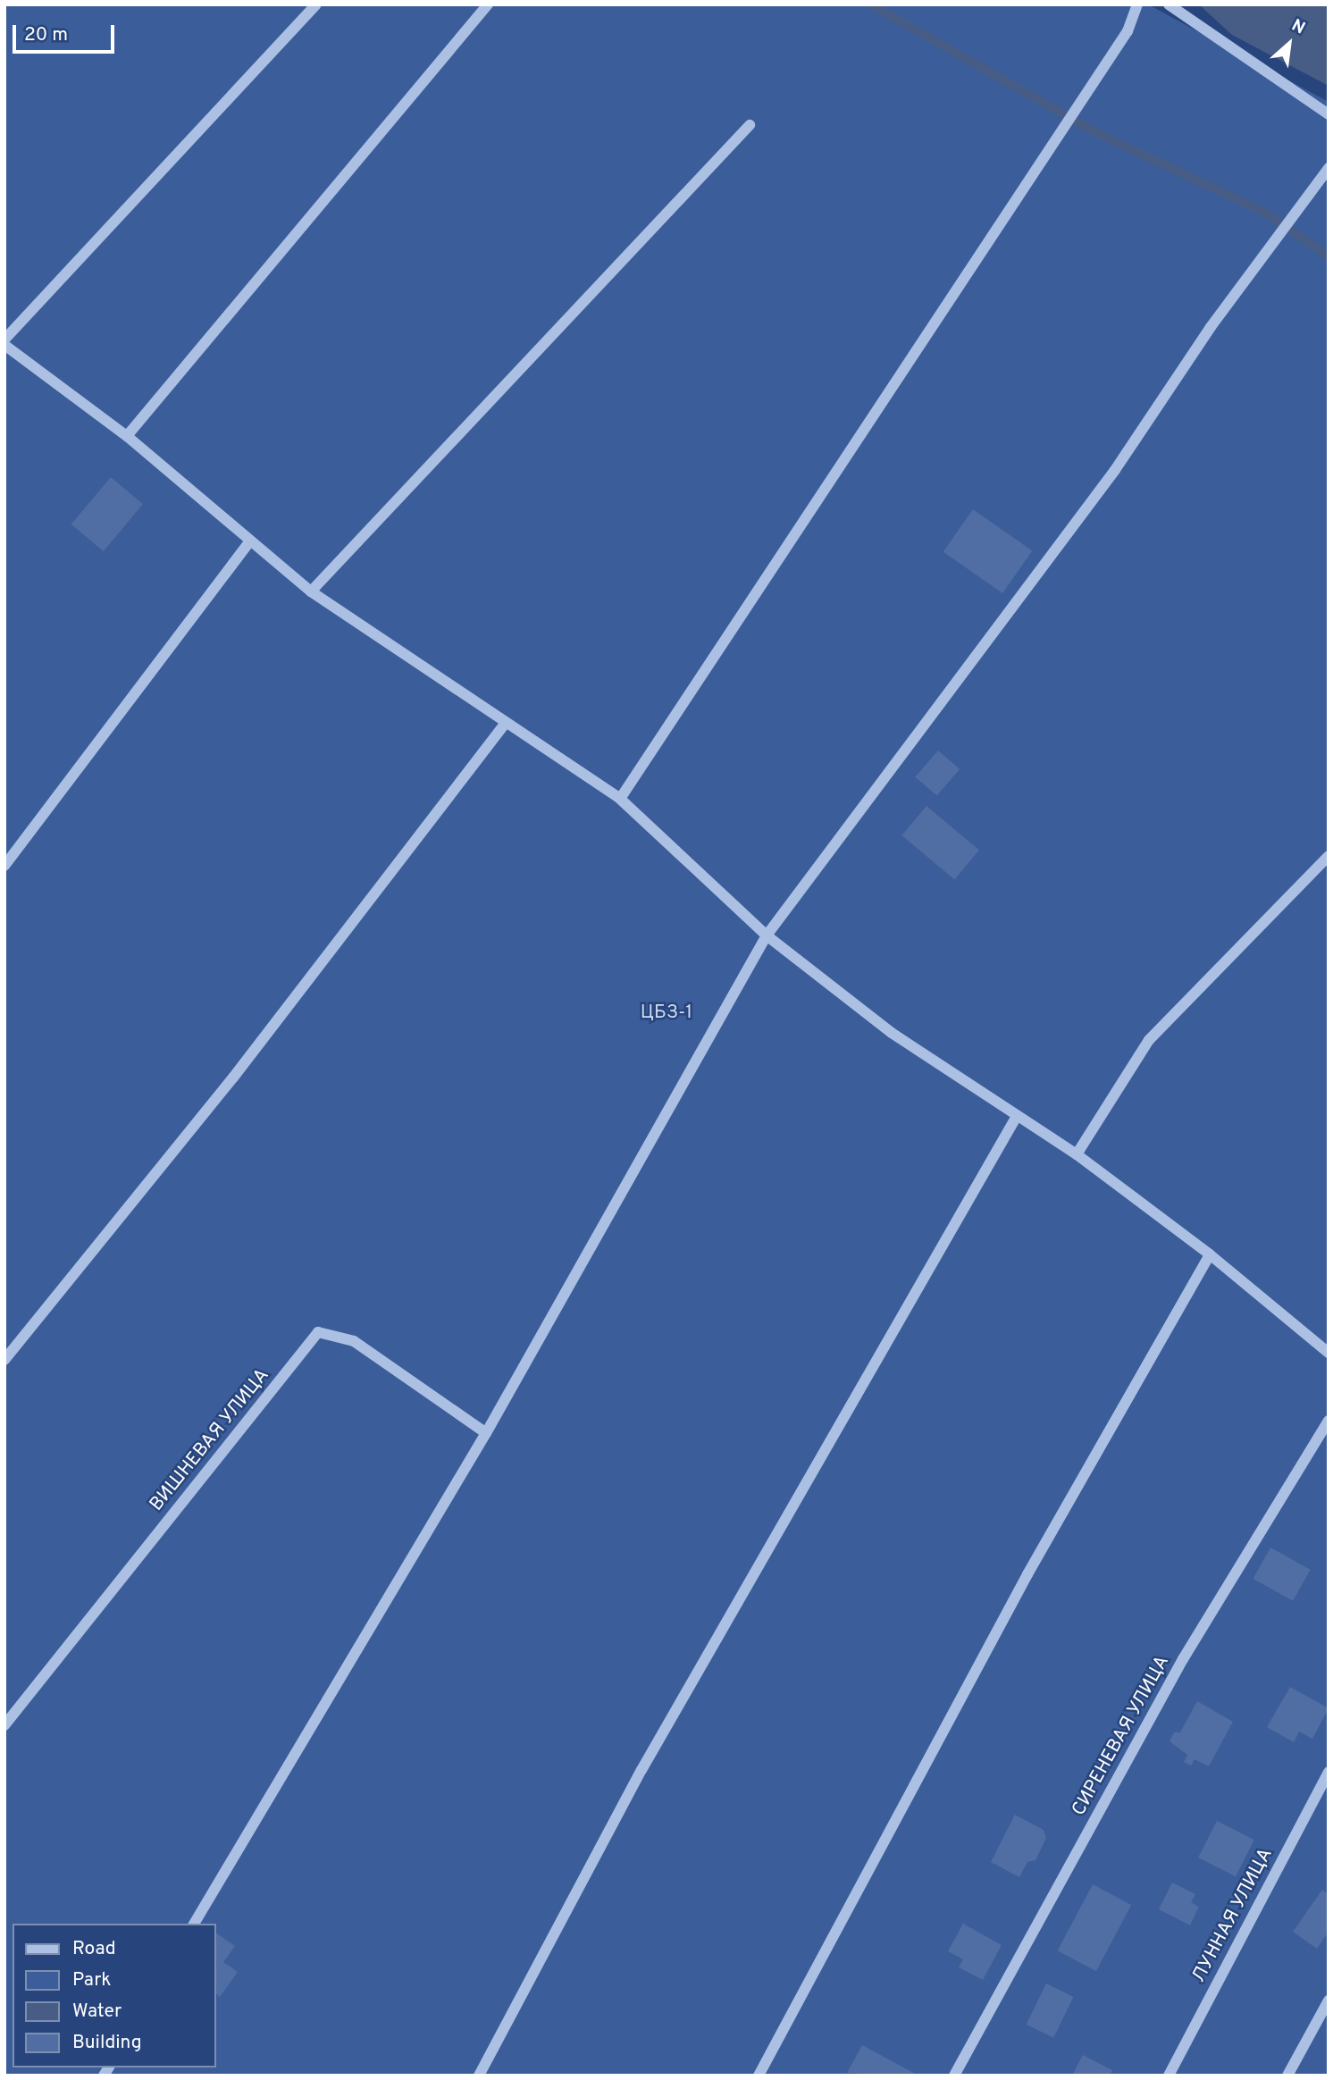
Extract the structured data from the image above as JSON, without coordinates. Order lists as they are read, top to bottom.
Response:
{
  "streets": {
    "street": ["ВИШНЕВАЯ УЛИЦА", "СИРЕНЕВАЯ УЛИЦА", "ЛУННАЯ УЛИЦА"]
  },
  "parks": ["ЦБЗ-1"],
  "legend": [
    "Road",
    "Park",
    "Water",
    "Building"
  ],
  "scale_bar": "20 m",
  "north": "top right"
}
